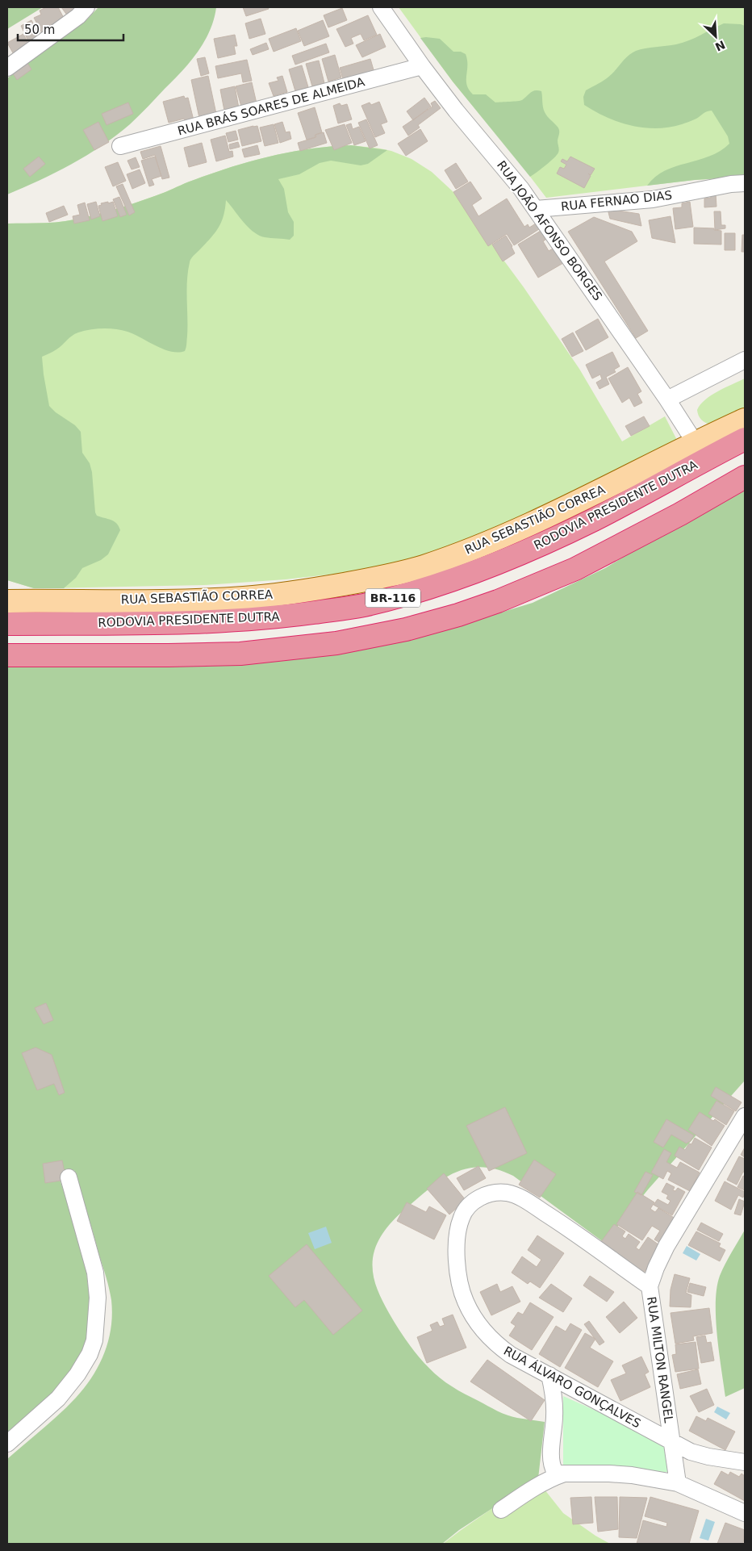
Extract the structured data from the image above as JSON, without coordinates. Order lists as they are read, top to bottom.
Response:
{
  "streets": {
    "highway": ["RODOVIA PRESIDENTE DUTRA", "BR-116"],
    "main road": ["RUA SEBASTIÃO CORREA"],
    "street": [
      "RUA BRÁS SOARES DE ALMEIDA",
      "RUA FERNAO DIAS",
      "RUA JOÃO AFONSO BORGES",
      "RUA MILTON RANGEL",
      "RUA ÁLVARO GONÇALVES"
    ]
  },
  "crossings": [
    ["RUA BRÁS SOARES DE ALMEIDA", "RUA JOÃO AFONSO BORGES"],
    ["RUA FERNAO DIAS", "RUA JOÃO AFONSO BORGES"],
    ["RUA JOÃO AFONSO BORGES", "RUA SEBASTIÃO CORREA"],
    ["RUA MILTON RANGEL", "RUA ÁLVARO GONÇALVES"]
  ],
  "scale_bar": "50 m",
  "north": "bottom right"
}
